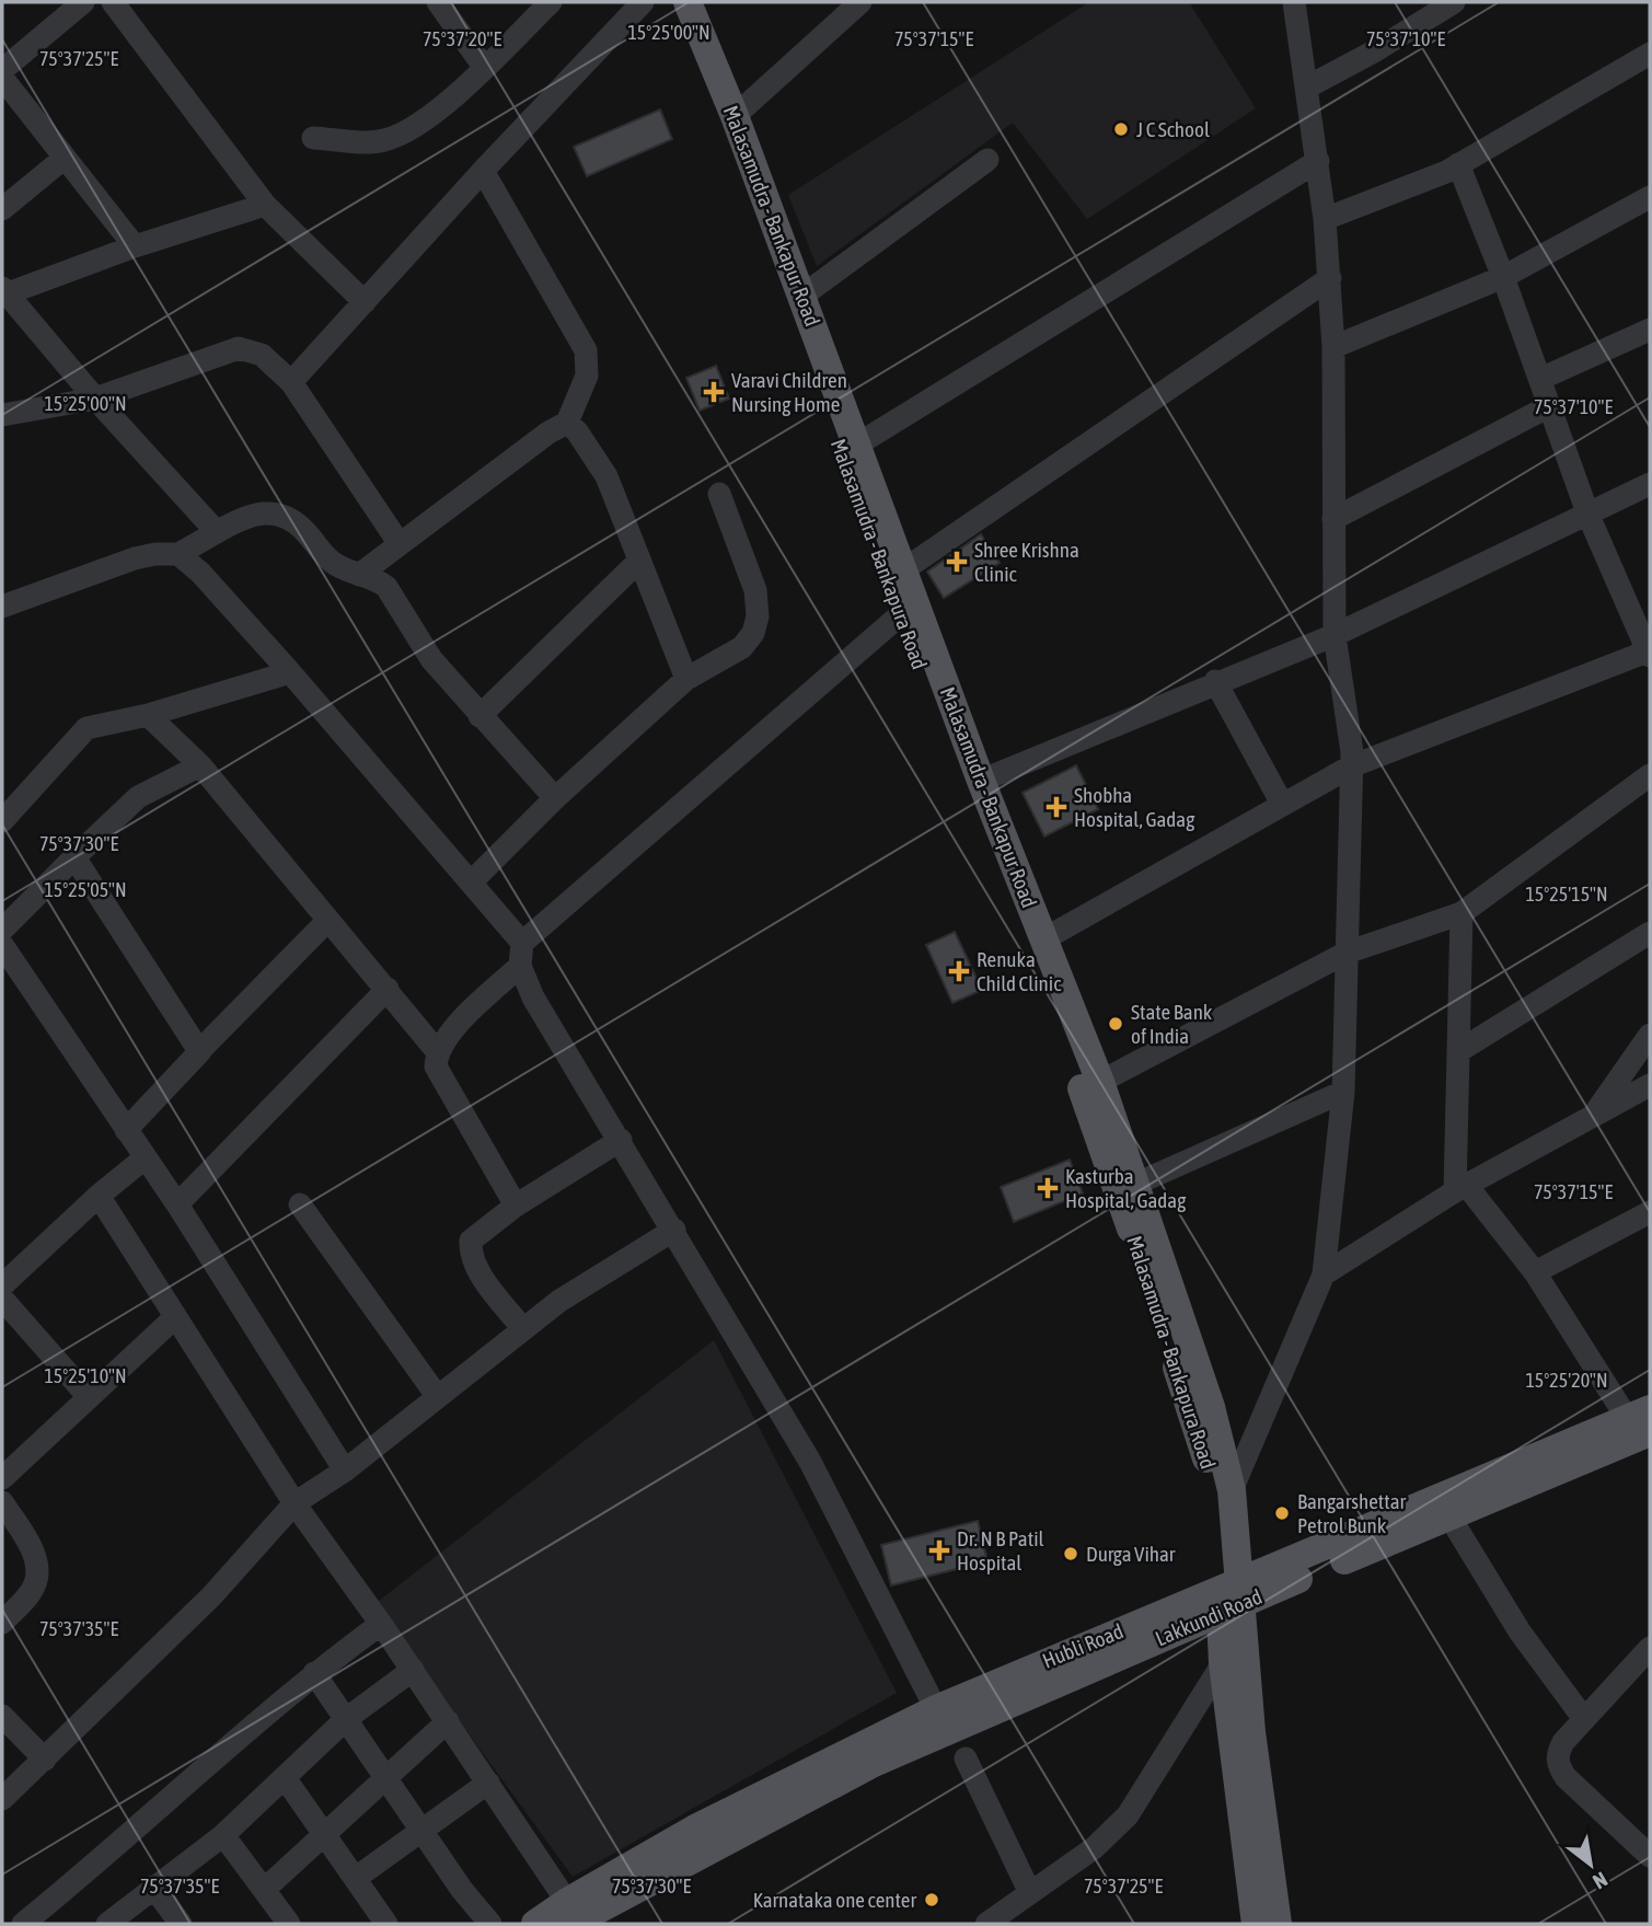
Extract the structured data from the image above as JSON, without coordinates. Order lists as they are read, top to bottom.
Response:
{
  "streets": {
    "main road": [
      "Malasamudra - Bankapur Road",
      "Malasamudra - Bankapura Road",
      "Lakkundi Road",
      "Hubli Road"
    ]
  },
  "crossings": [
    ["Malasamudra - Bankapur Road", "Malasamudra - Bankapura Road"],
    ["Malasamudra - Bankapur Road", "Lakkundi Road"],
    ["Malasamudra - Bankapur Road", "Hubli Road"],
    ["Malasamudra - Bankapura Road", "Lakkundi Road"],
    ["Malasamudra - Bankapura Road", "Hubli Road"],
    ["Lakkundi Road", "Hubli Road"]
  ],
  "places": {
    "other": [
      "J C School",
      "State Bank of India",
      "Bangarshettar Petrol Bunk",
      "Durga Vihar",
      "Karnataka one center"
    ],
    "health": [
      "Varavi Children Nursing Home",
      "Shree Krishna Clinic",
      "Shobha Hospital, Gadag",
      "Renuka Child Clinic",
      "Kasturba Hospital, Gadag",
      "Dr. N B Patil Hospital"
    ]
  },
  "north": "bottom right",
  "coordinates": [
    "15°25'00\"N",
    "75°37'20\"E",
    "75°37'10\"E",
    "75°37'15\"E",
    "75°37'25\"E",
    "75°37'30\"E",
    "15°25'05\"N",
    "15°25'15\"N",
    "15°25'10\"N",
    "15°25'20\"N",
    "75°37'35\"E"
  ]
}
